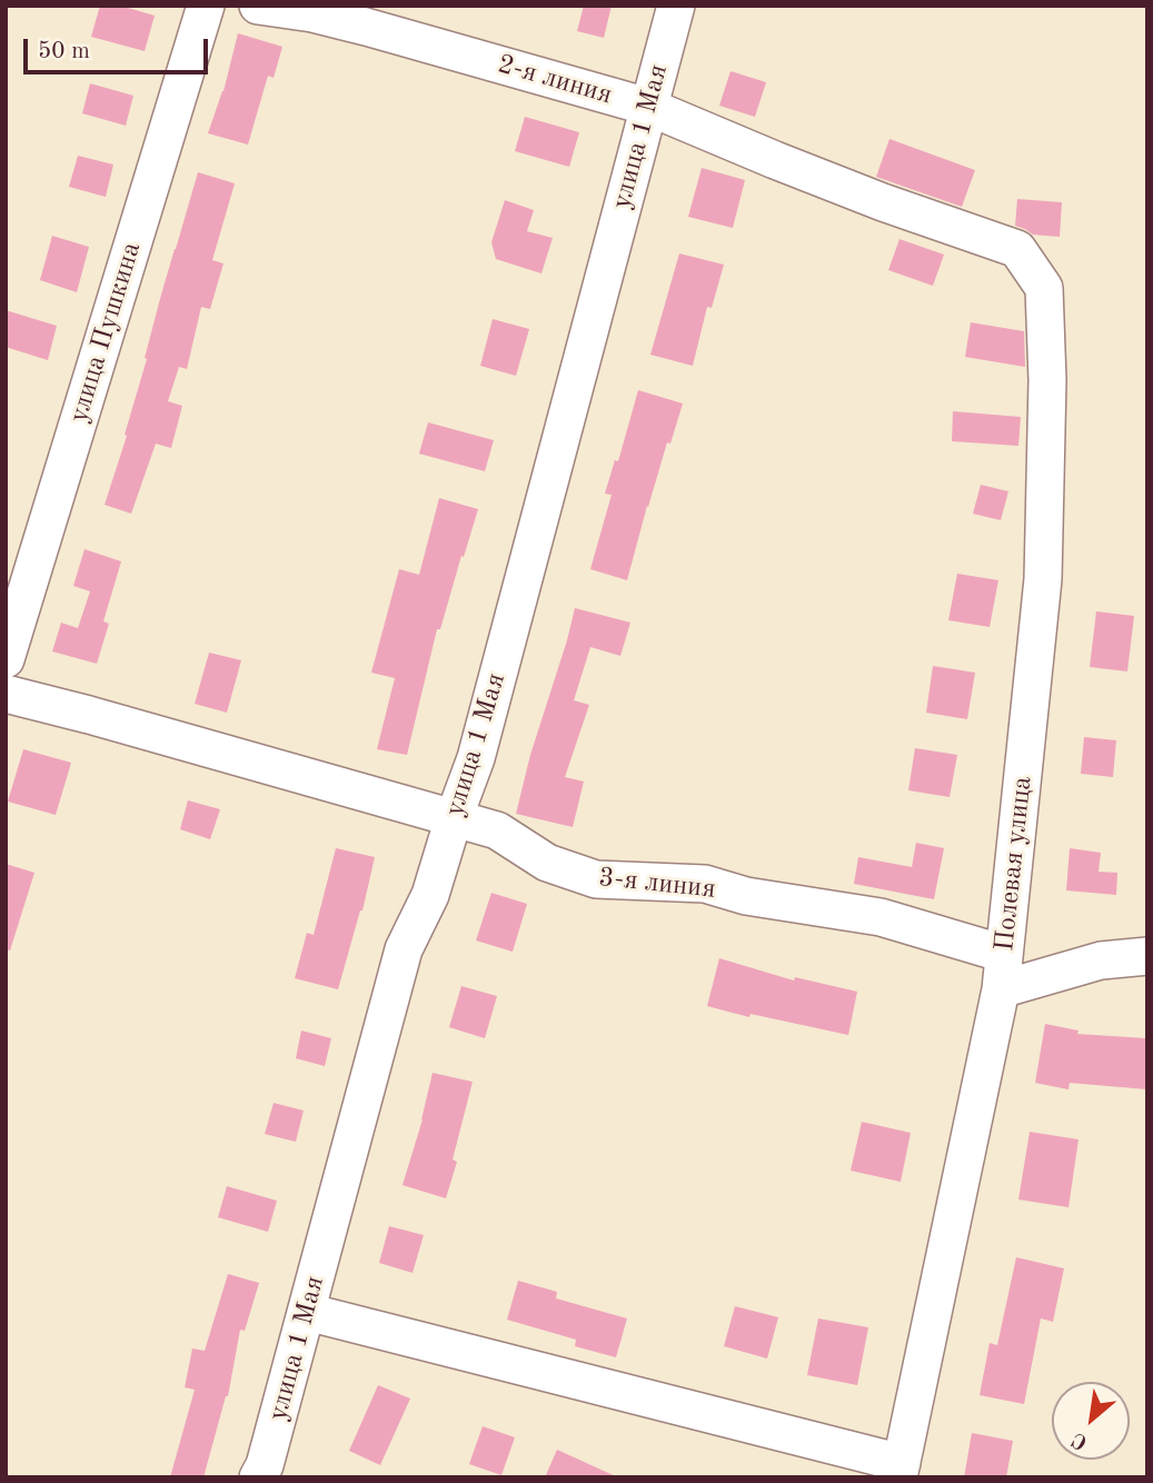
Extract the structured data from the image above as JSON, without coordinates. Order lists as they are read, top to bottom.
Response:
{
  "streets": {
    "street": [
      "2-я линия",
      "улица 1 Мая",
      "улица Пушкина",
      "Полевая улица",
      "3-я линия"
    ]
  },
  "crossings": [
    ["2-я линия", "улица 1 Мая"],
    ["2-я линия", "Полевая улица"],
    ["улица 1 Мая", "3-я линия"],
    ["Полевая улица", "3-я линия"]
  ],
  "scale_bar": "50 m",
  "north": "bottom left"
}
